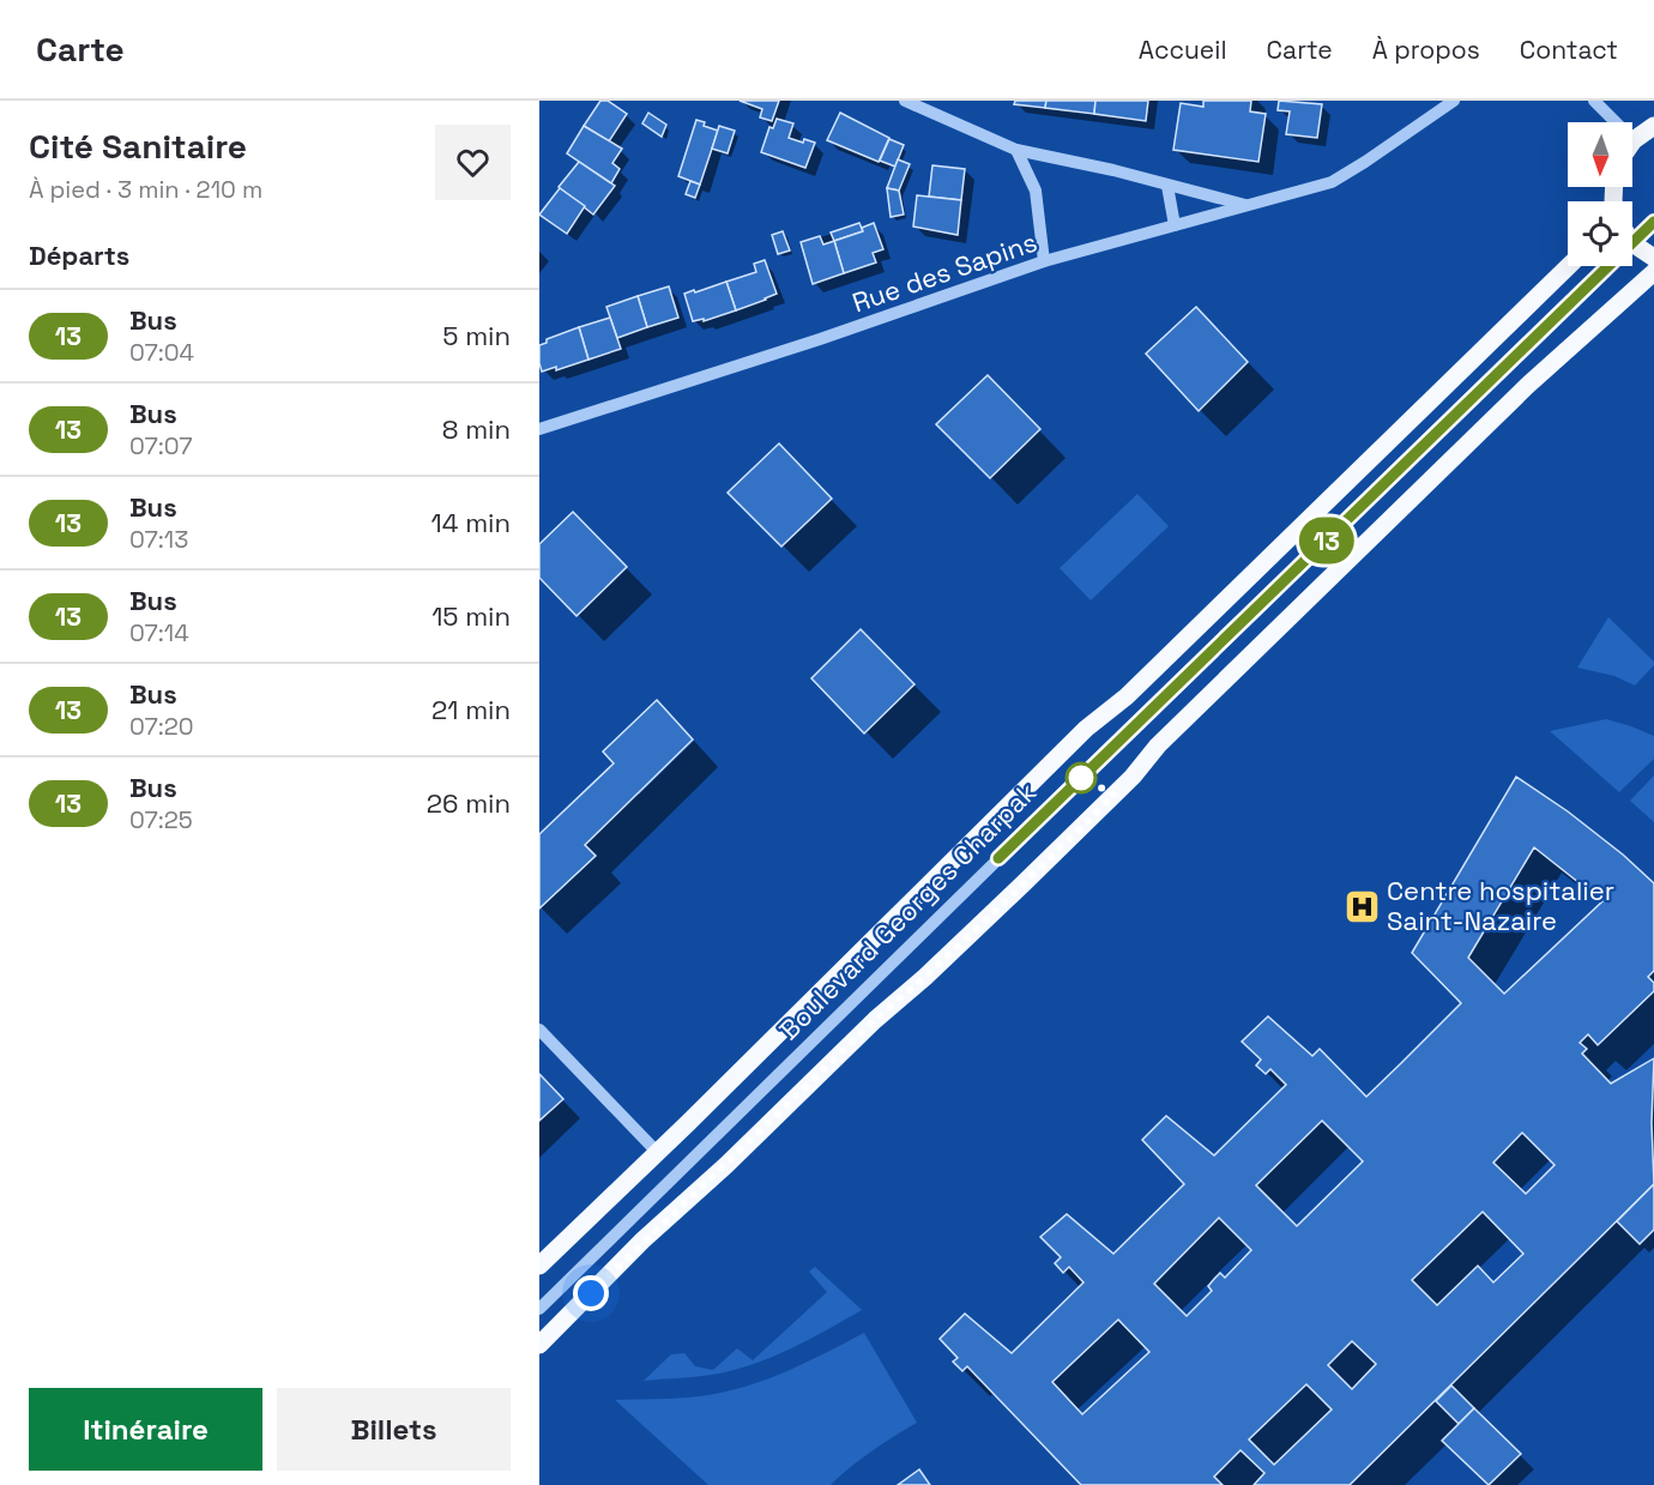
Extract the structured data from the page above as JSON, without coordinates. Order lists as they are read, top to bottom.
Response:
{
  "streets": {
    "main road": ["Boulevard Georges Charpak"],
    "street": ["Rue des Sapins"]
  },
  "places": {
    "hospital": ["Centre hospitalier Saint-Nazaire"]
  },
  "lines": ["bus line 13"],
  "north": "bottom",
  "page": {
    "header": "Carte",
    "nav": [
      "Accueil",
      "Carte",
      "À propos",
      "Contact"
    ],
    "heading": [
      ["Cité Sanitaire", "À pied · 3 min · 210 m"],
      "Départs"
    ],
    "on_map": "13",
    "list": [
      {
        "mark": "13",
        "name": "Bus",
        "note": "07:04",
        "value": "5 min"
      },
      {
        "mark": "13",
        "name": "Bus",
        "note": "07:07",
        "value": "8 min"
      },
      {
        "mark": "13",
        "name": "Bus",
        "note": "07:13",
        "value": "14 min"
      },
      {
        "mark": "13",
        "name": "Bus",
        "note": "07:14",
        "value": "15 min"
      },
      {
        "mark": "13",
        "name": "Bus",
        "note": "07:20",
        "value": "21 min"
      },
      {
        "mark": "13",
        "name": "Bus",
        "note": "07:25",
        "value": "26 min"
      }
    ],
    "buttons": ["Itinéraire", "Billets"]
  }
}
